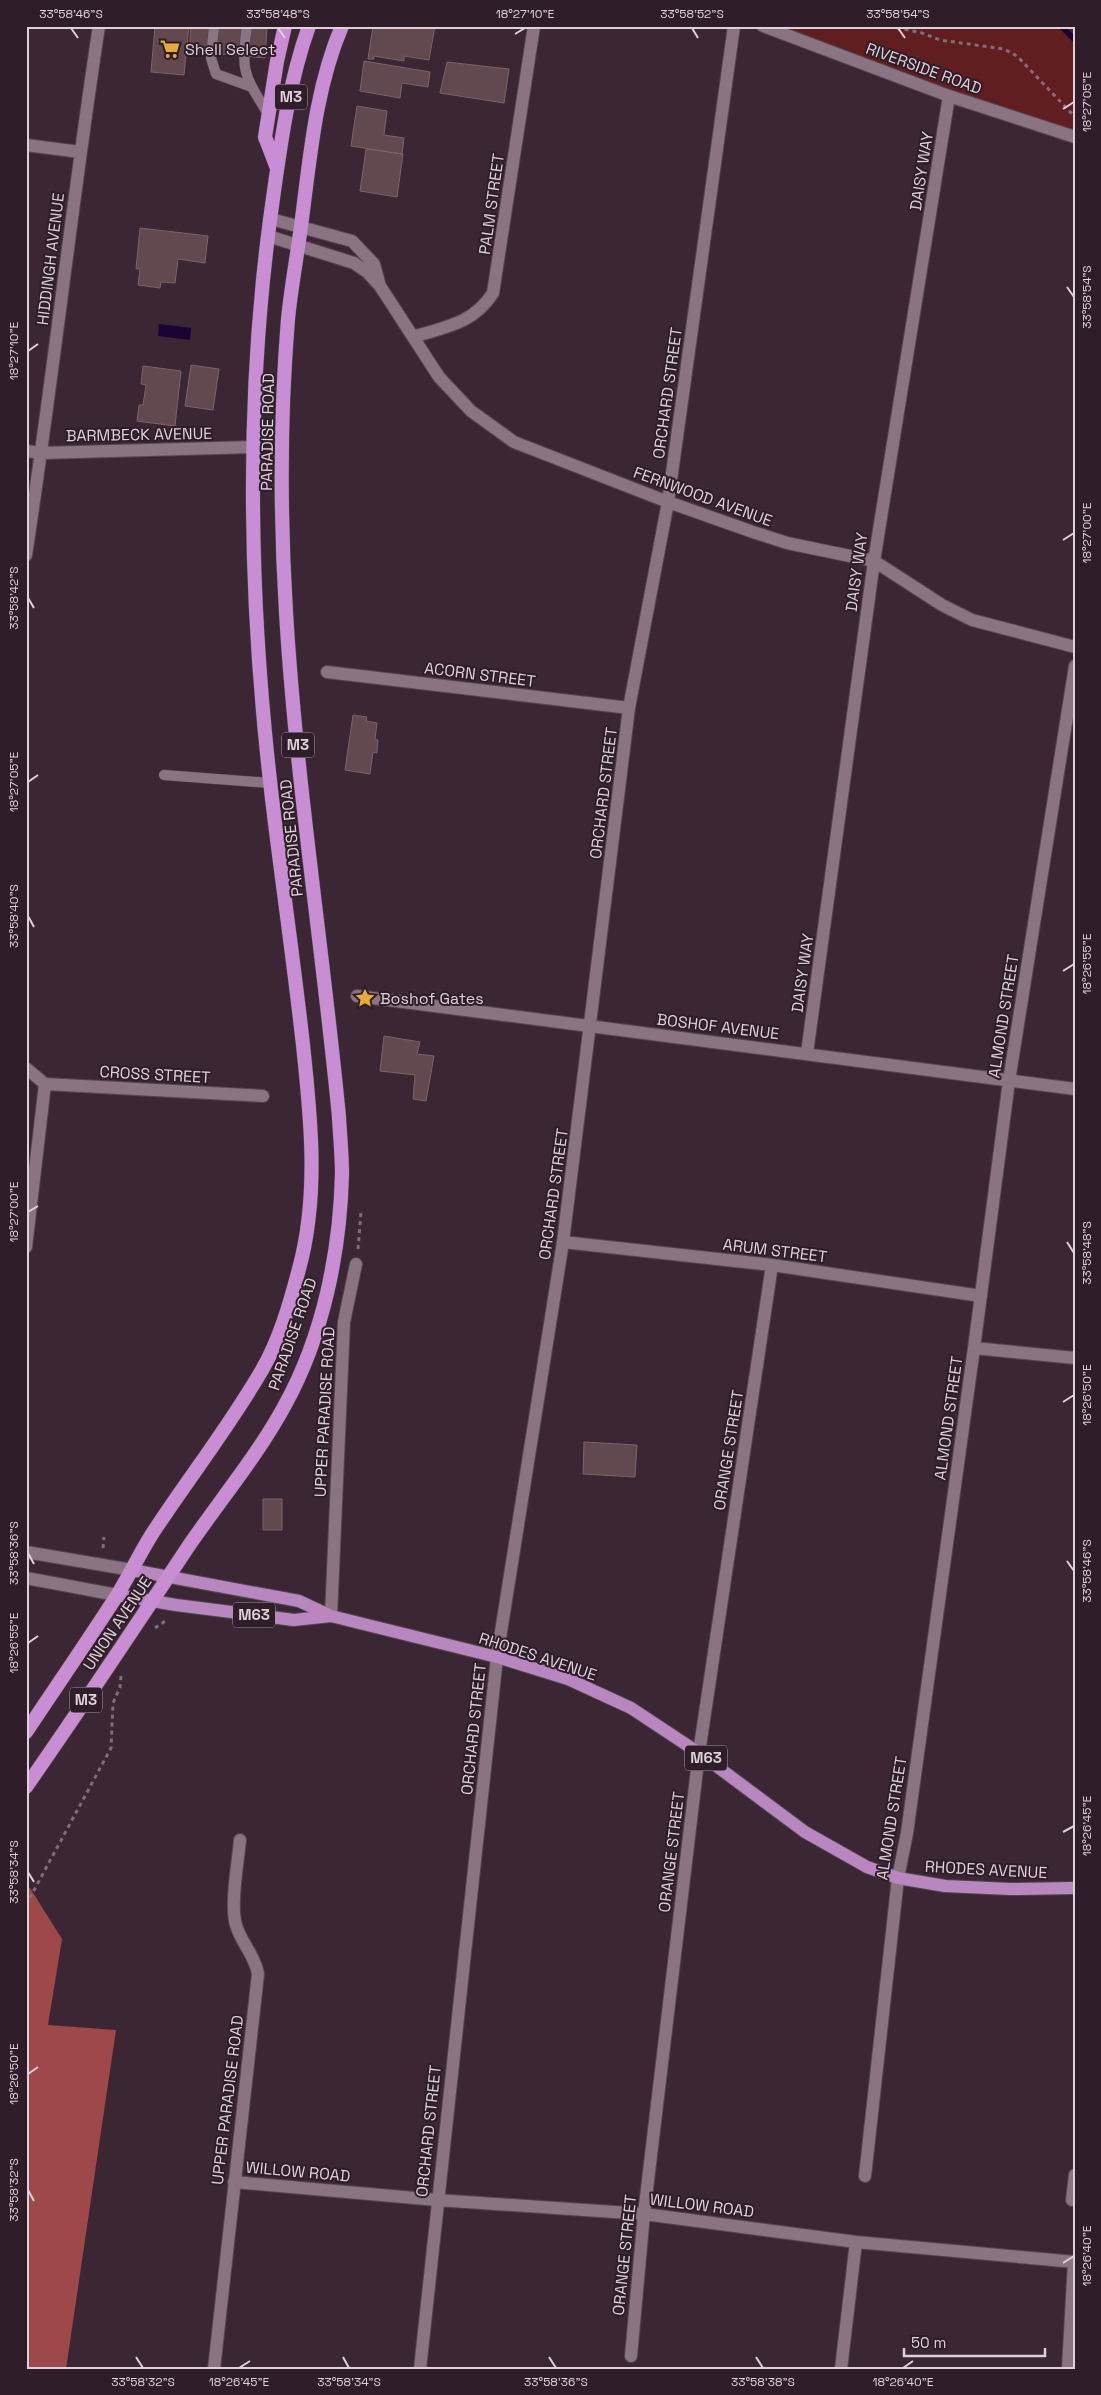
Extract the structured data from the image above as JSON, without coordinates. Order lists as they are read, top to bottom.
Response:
{
  "streets": {
    "highway": ["M3", "PARADISE ROAD", "UNION AVENUE"],
    "main road": ["M63", "RHODES AVENUE"],
    "street": [
      "RIVERSIDE ROAD",
      "DAISY WAY",
      "PALM STREET",
      "HIDDINGH AVENUE",
      "ORCHARD STREET",
      "BARMBECK AVENUE",
      "FERNWOOD AVENUE",
      "ACORN STREET",
      "ALMOND STREET",
      "BOSHOF AVENUE",
      "CROSS STREET",
      "ARUM STREET",
      "UPPER PARADISE ROAD",
      "ORANGE STREET",
      "WILLOW ROAD"
    ]
  },
  "crossings": [
    ["RIVERSIDE ROAD", "DAISY WAY"],
    ["DAISY WAY", "FERNWOOD AVENUE"],
    ["DAISY WAY", "BOSHOF AVENUE"],
    ["PALM STREET", "FERNWOOD AVENUE"],
    ["HIDDINGH AVENUE", "BARMBECK AVENUE"],
    ["ORCHARD STREET", "FERNWOOD AVENUE"],
    ["ORCHARD STREET", "ACORN STREET"],
    ["ORCHARD STREET", "BOSHOF AVENUE"],
    ["ORCHARD STREET", "ARUM STREET"],
    ["ORCHARD STREET", "RHODES AVENUE"],
    ["ORCHARD STREET", "WILLOW ROAD"],
    ["PARADISE ROAD", "BARMBECK AVENUE"],
    ["PARADISE ROAD", "FERNWOOD AVENUE"],
    ["PARADISE ROAD", "M63"],
    ["PARADISE ROAD", "UNION AVENUE"],
    ["PARADISE ROAD", "RHODES AVENUE"],
    ["ALMOND STREET", "BOSHOF AVENUE"],
    ["ALMOND STREET", "ARUM STREET"],
    ["ALMOND STREET", "RHODES AVENUE"],
    ["ARUM STREET", "ORANGE STREET"],
    ["UPPER PARADISE ROAD", "RHODES AVENUE"],
    ["UPPER PARADISE ROAD", "WILLOW ROAD"],
    ["ORANGE STREET", "RHODES AVENUE"],
    ["ORANGE STREET", "WILLOW ROAD"],
    ["M63", "UNION AVENUE"],
    ["M63", "RHODES AVENUE"],
    ["UNION AVENUE", "RHODES AVENUE"]
  ],
  "places": {
    "supermarket": ["Shell Select"],
    "place": ["Boshof Gates"]
  },
  "scale_bar": "50 m",
  "coordinates": [
    "33°58'46\"S",
    "33°58'48\"S",
    "18°27'10\"E",
    "33°58'52\"S",
    "33°58'54\"S",
    "18°27'05\"E",
    "18°27'00\"E",
    "33°58'42\"S",
    "33°58'40\"S",
    "18°26'55\"E",
    "18°26'50\"E",
    "33°58'36\"S",
    "18°26'45\"E",
    "33°58'34\"S",
    "33°58'32\"S",
    "18°26'40\"E",
    "33°58'38\"S"
  ]
}
